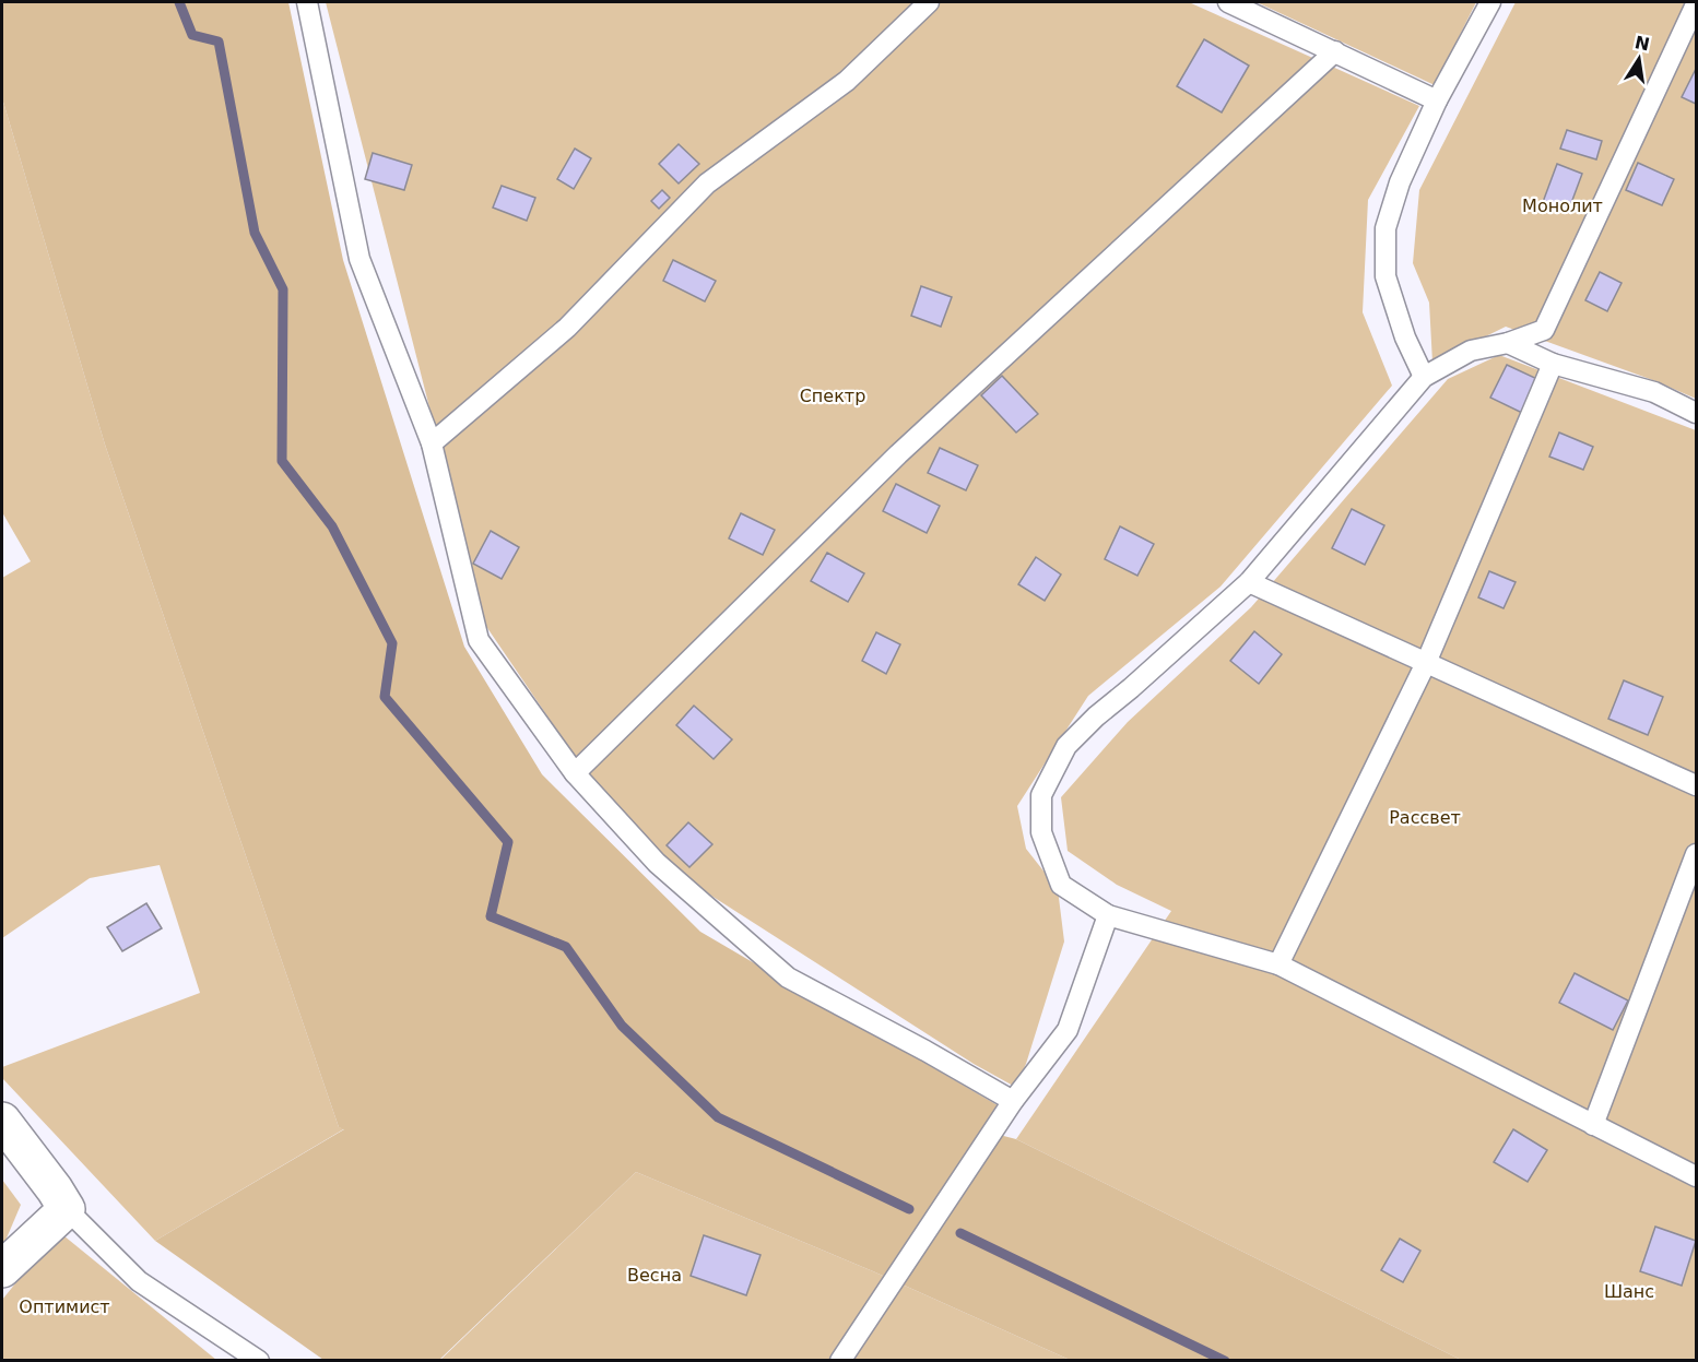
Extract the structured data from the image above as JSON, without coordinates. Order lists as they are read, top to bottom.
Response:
{
  "parks": [
    "Монолит",
    "Спектр",
    "Рассвет",
    "Весна",
    "Шанс",
    "Оптимист"
  ],
  "north": "top"
}
